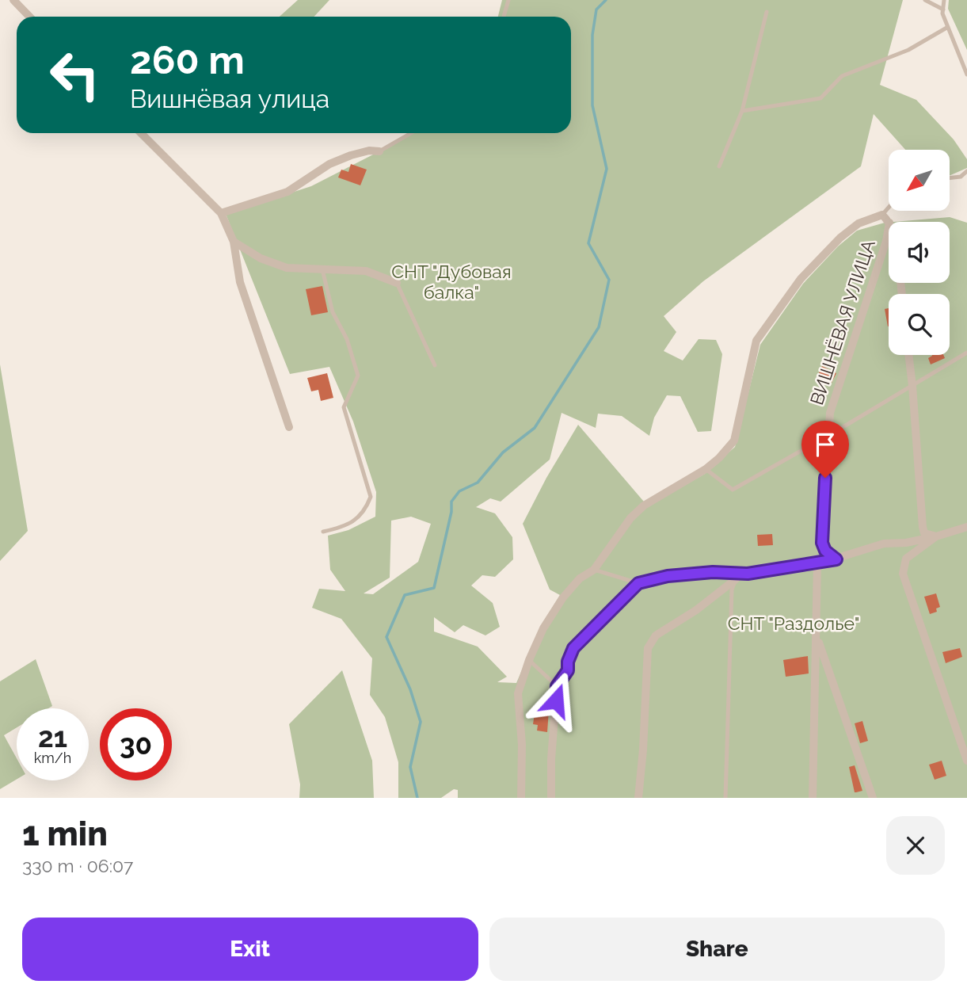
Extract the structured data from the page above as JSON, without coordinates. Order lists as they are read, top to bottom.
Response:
{
  "streets": {
    "street": ["ВИШНЁВАЯ УЛИЦА"]
  },
  "parks": ["СНТ \"Дубовая балка\"", "СНТ \"Раздолье\""],
  "north": "bottom left",
  "page": {
    "turn": ["260 m", "Вишнёвая улица"],
    "speed": "21 km/h",
    "limit": "30",
    "heading": ["1 min", "330 m · 06:07"],
    "buttons": ["Exit", "Share"]
  }
}
